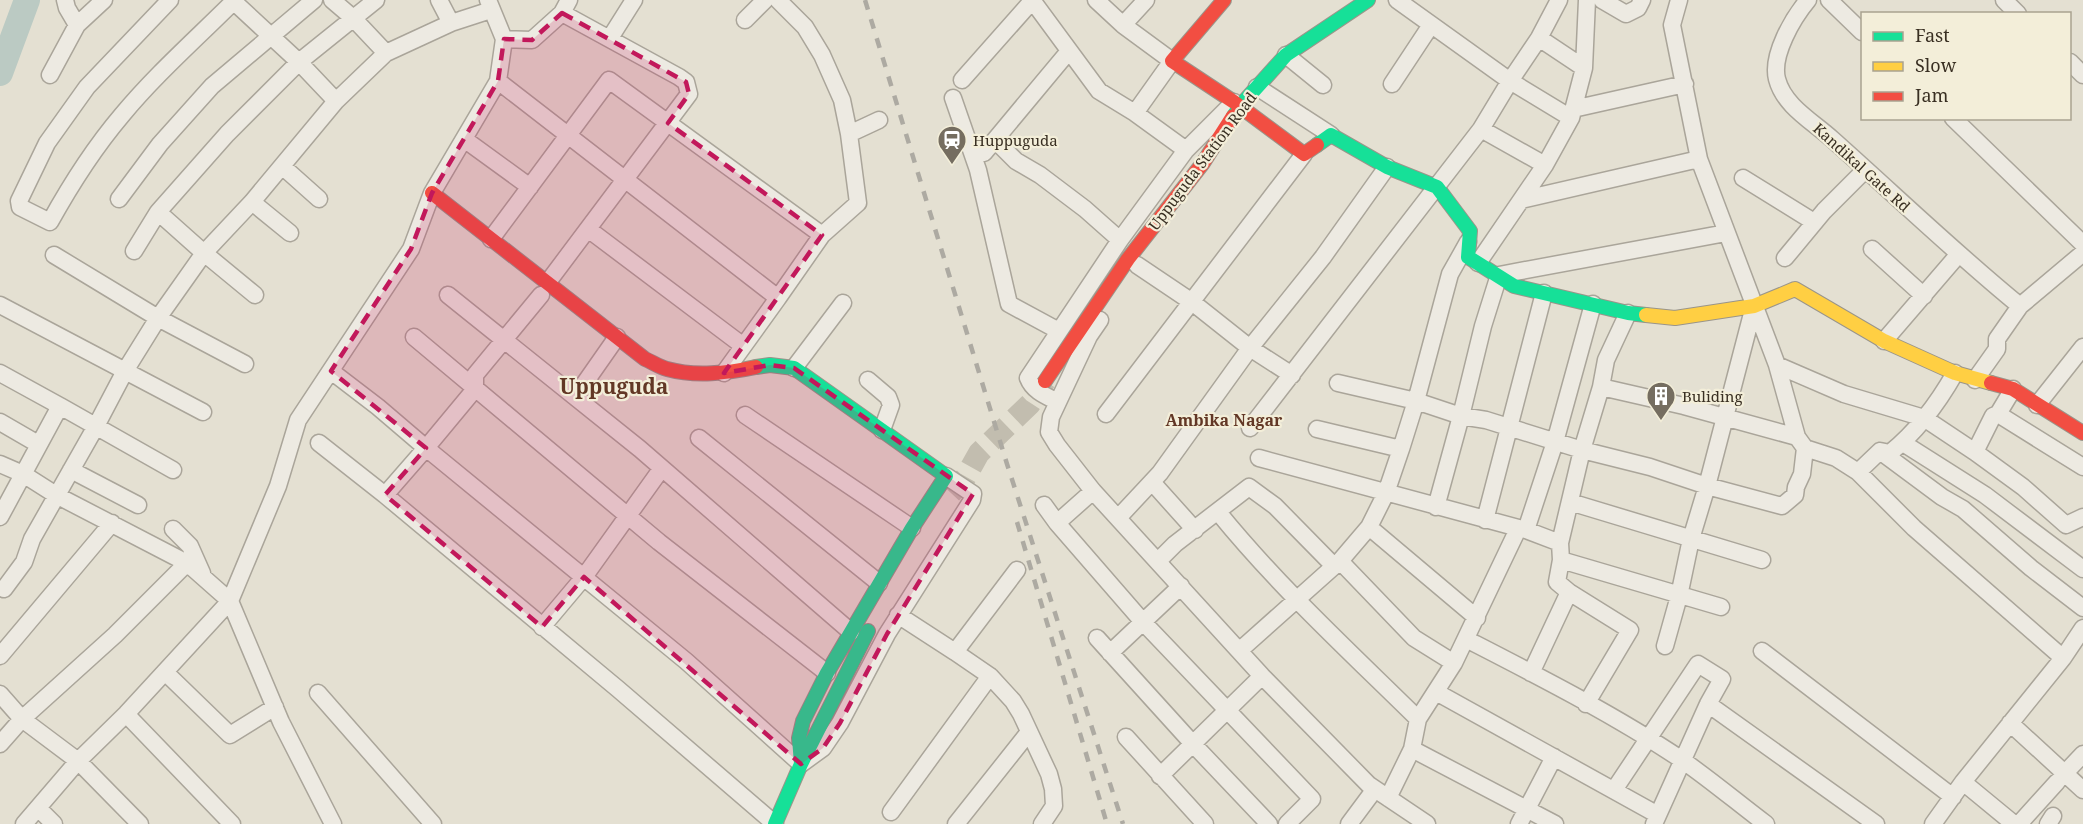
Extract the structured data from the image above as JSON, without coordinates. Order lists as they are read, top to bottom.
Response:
{
  "streets": {
    "street": ["Uppuguda Station Road", "Kandikal Gate Rd"]
  },
  "districts": ["Uppuguda", "Ambika Nagar"],
  "places": {
    "station": ["Huppuguda"],
    "building": ["Buliding"]
  },
  "legend": ["Fast", "Slow", "Jam"]
}
